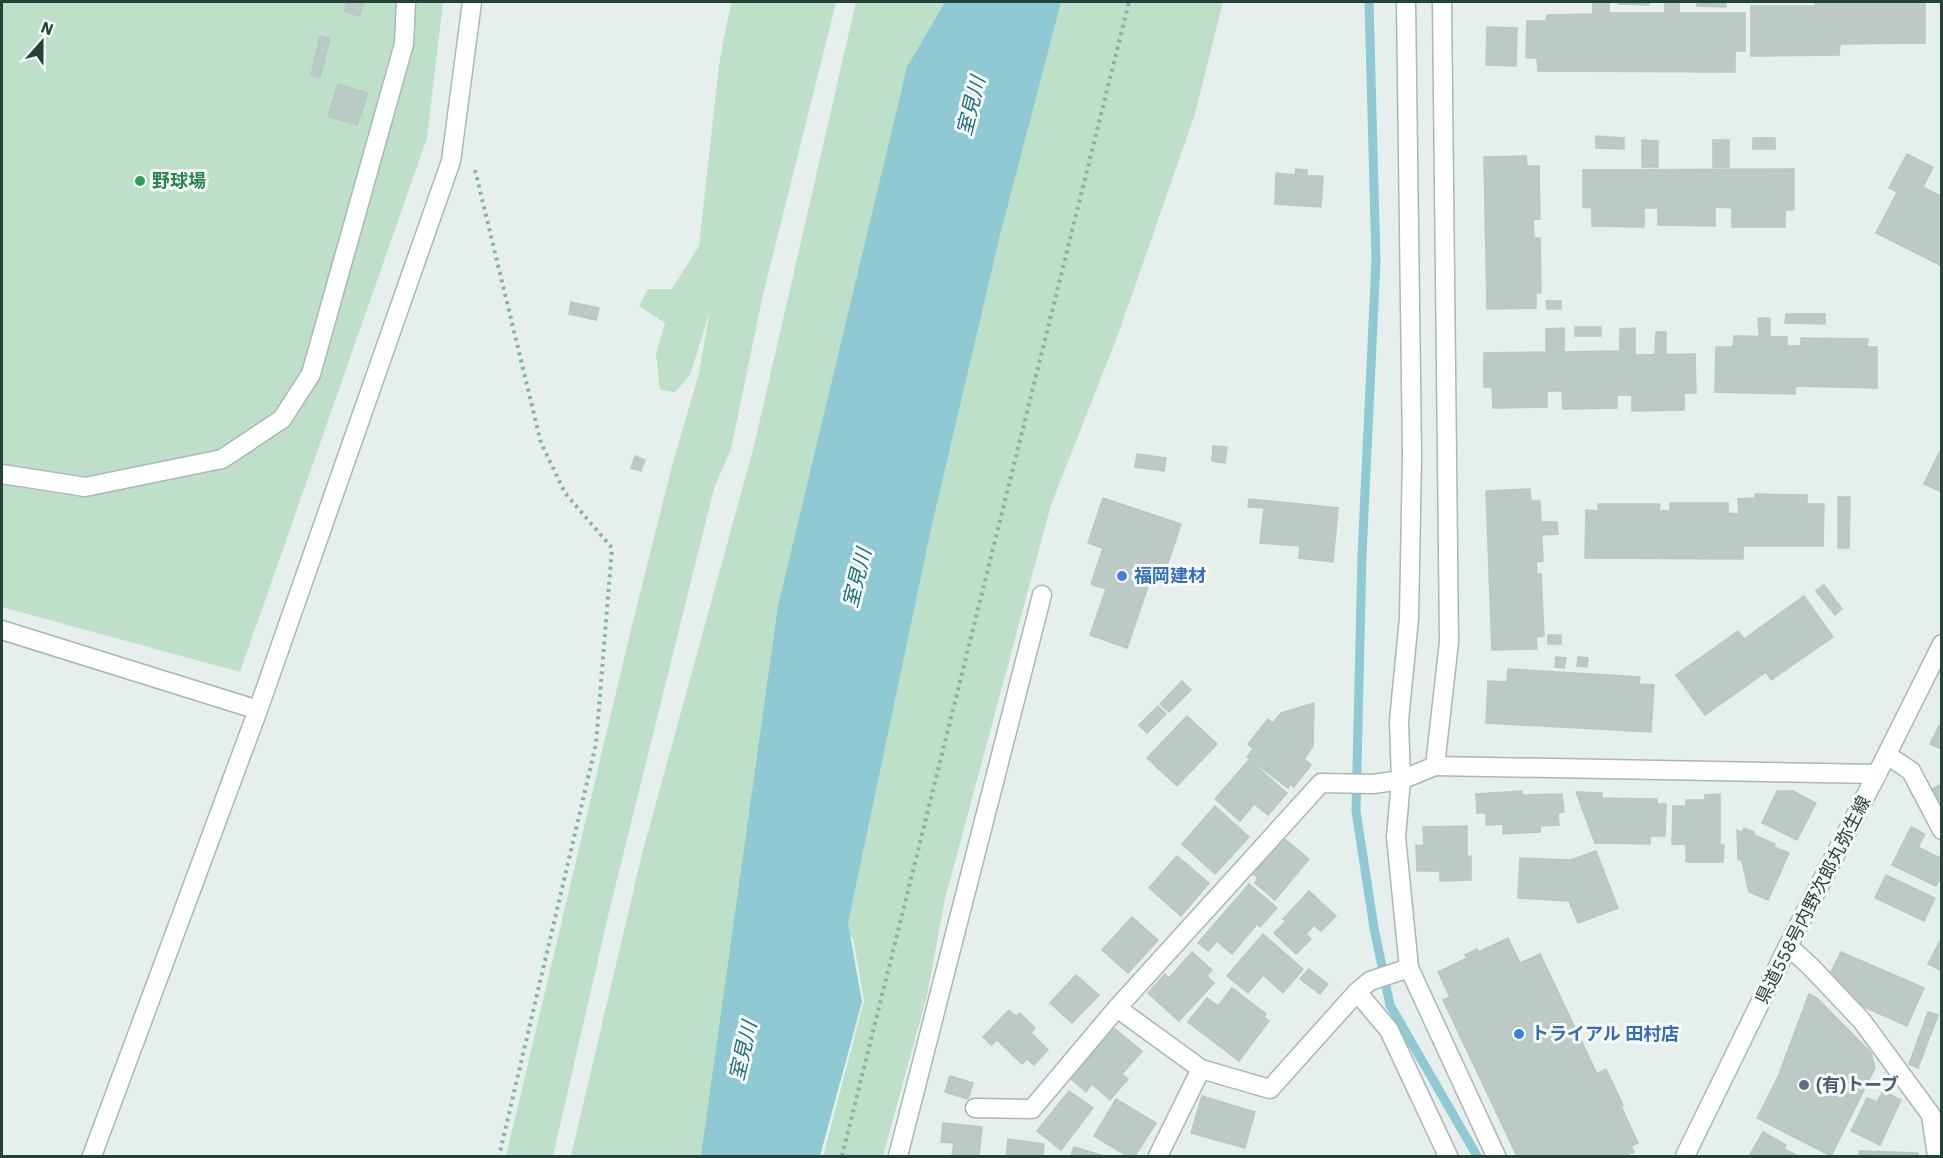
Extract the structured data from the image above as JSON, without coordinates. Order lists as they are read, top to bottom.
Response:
{
  "streets": {
    "street": ["県道558号内野次郎丸弥生線"]
  },
  "water": ["室見川"],
  "places": [
    "野球場",
    "福岡建材",
    "トライアル 田村店",
    "(有)トーブ"
  ],
  "north": "top"
}
